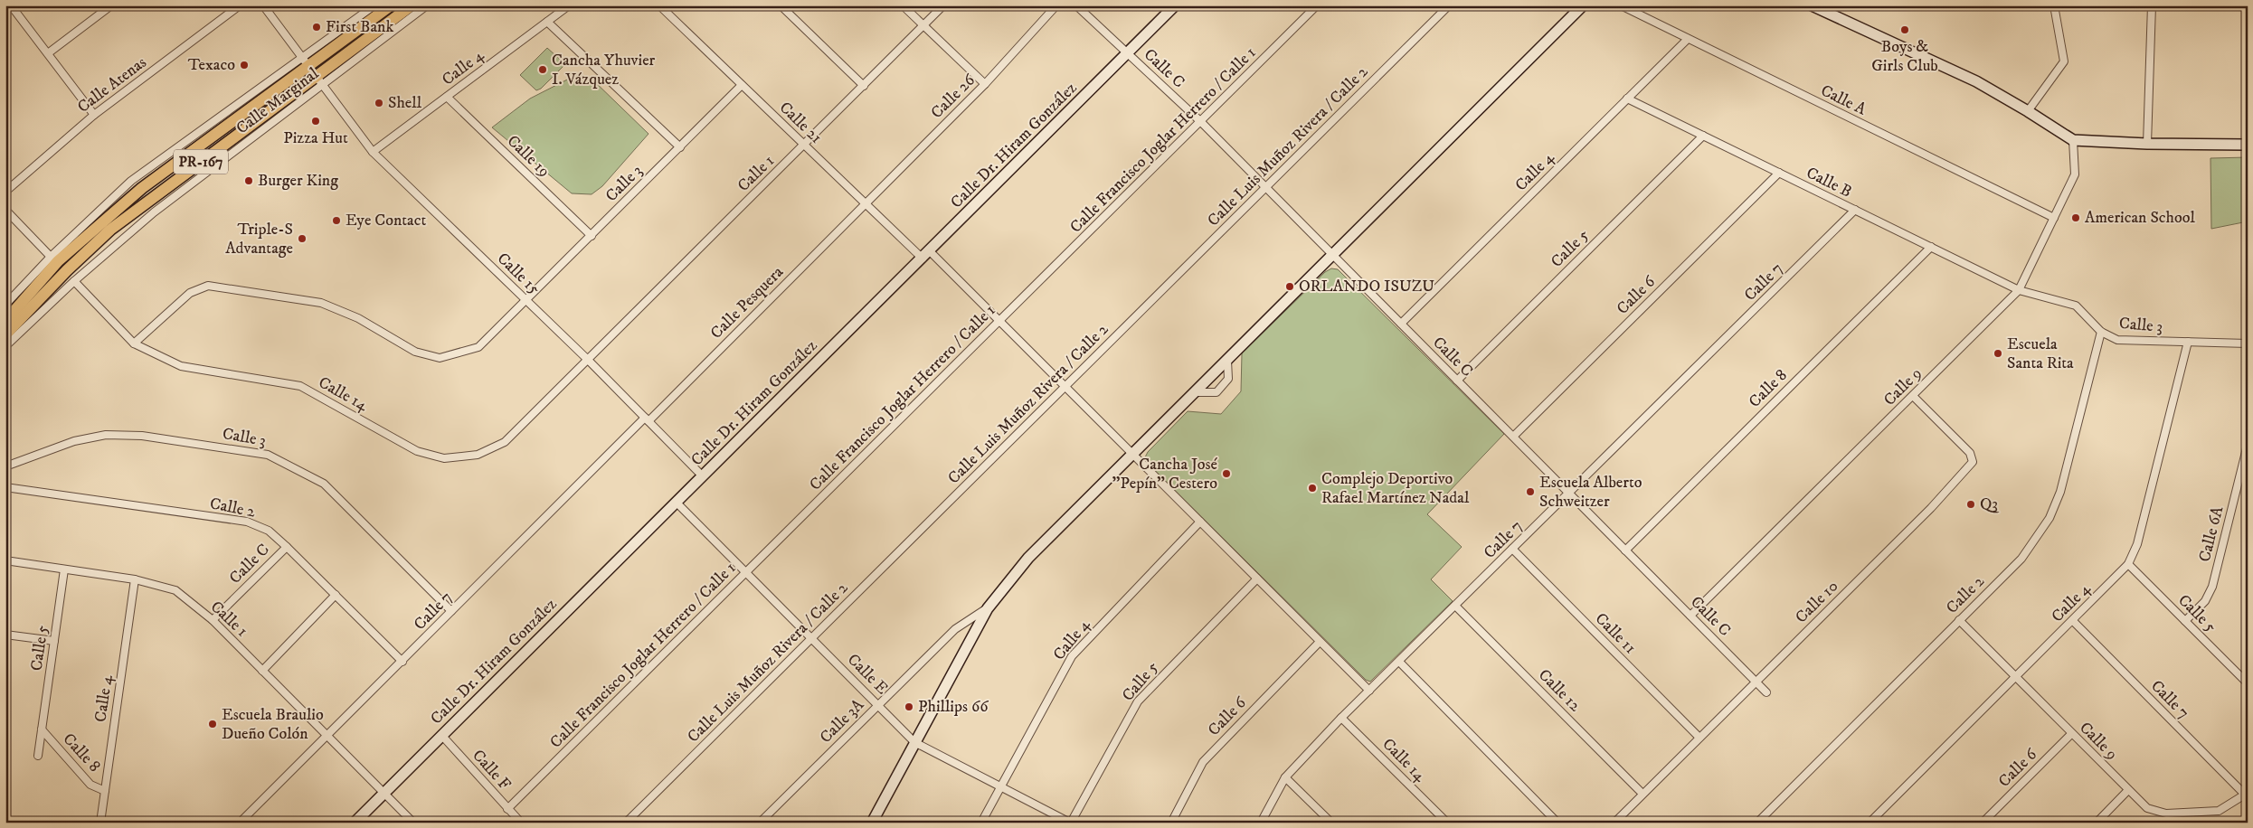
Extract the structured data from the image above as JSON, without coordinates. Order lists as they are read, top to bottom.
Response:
{
  "streets": {
    "main road": ["PR-167"],
    "street": [
      "Calle 4",
      "Calle C",
      "Calle Atenas",
      "Calle 26",
      "Calle A",
      "Calle Marginal",
      "Calle 21",
      "Calle Francisco Joglar Herrero / Calle 1",
      "Calle Dr. Hiram González",
      "Calle Luis Muñoz Rivera / Calle 2",
      "Calle 19",
      "Calle 1",
      "Calle B",
      "Calle 3",
      "Calle 5",
      "Calle 15",
      "Calle 7",
      "Calle 6",
      "Calle Pesquera",
      "Calle 9",
      "Calle 8",
      "Calle 14",
      "Calle 2",
      "Calle 6A",
      "Calle 10",
      "Calle 11",
      "Calle E",
      "Calle 12",
      "Calle 3A",
      "Calle F"
    ]
  },
  "crossings": [
    ["Calle 4", "Calle C"],
    ["Calle 4", "Calle A"],
    ["Calle 4", "Calle 21"],
    ["Calle 4", "Calle 19"],
    ["Calle 4", "Calle 1"],
    ["Calle 4", "Calle B"],
    ["Calle 4", "Calle 3"],
    ["Calle 4", "Calle 5"],
    ["Calle 4", "Calle 15"],
    ["Calle 4", "Calle 7"],
    ["Calle 4", "Calle 9"],
    ["Calle 4", "Calle 8"],
    ["Calle 4", "Calle E"],
    ["Calle C", "Calle Francisco Joglar Herrero / Calle 1"],
    ["Calle C", "Calle Dr. Hiram González"],
    ["Calle C", "Calle Luis Muñoz Rivera / Calle 2"],
    ["Calle C", "Calle 1"],
    ["Calle C", "Calle 5"],
    ["Calle C", "Calle 7"],
    ["Calle C", "Calle 6"],
    ["Calle C", "Calle 9"],
    ["Calle C", "Calle 8"],
    ["Calle C", "Calle 2"],
    ["Calle C", "Calle 10"],
    ["Calle 26", "Calle 21"],
    ["Calle 26", "Calle Pesquera"],
    ["Calle A", "Calle 9"],
    ["Calle Marginal", "PR-167"],
    ["Calle Marginal", "Calle 15"],
    ["Calle Marginal", "Calle 14"],
    ["Calle 21", "Calle Francisco Joglar Herrero / Calle 1"],
    ["Calle 21", "Calle Dr. Hiram González"],
    ["Calle 21", "Calle Luis Muñoz Rivera / Calle 2"],
    ["Calle 21", "Calle 1"],
    ["Calle 21", "Calle 3"],
    ["Calle 21", "Calle 5"],
    ["Calle 21", "Calle 7"],
    ["Calle 21", "Calle 6"],
    ["Calle 21", "Calle Pesquera"],
    ["Calle Francisco Joglar Herrero / Calle 1", "Calle E"],
    ["Calle Francisco Joglar Herrero / Calle 1", "Calle F"],
    ["Calle Dr. Hiram González", "Calle 1"],
    ["Calle Dr. Hiram González", "Calle 15"],
    ["Calle Dr. Hiram González", "Calle E"],
    ["Calle Dr. Hiram González", "Calle F"],
    ["Calle Luis Muñoz Rivera / Calle 2", "Calle E"],
    ["Calle 19", "Calle 3"],
    ["PR-167", "Calle 15"],
    ["Calle 1", "Calle 5"],
    ["Calle 1", "Calle 15"],
    ["Calle 1", "Calle 7"],
    ["Calle 1", "Calle 14"],
    ["Calle B", "Calle 3"],
    ["Calle B", "Calle 5"],
    ["Calle B", "Calle 7"],
    ["Calle B", "Calle 6"],
    ["Calle B", "Calle 9"],
    ["Calle B", "Calle 8"],
    ["Calle 3", "Calle 15"],
    ["Calle 3", "Calle 7"],
    ["Calle 3", "Calle 9"],
    ["Calle 3", "Calle 2"],
    ["Calle 5", "Calle 8"],
    ["Calle 5", "Calle 6A"],
    ["Calle 5", "Calle E"],
    ["Calle 15", "Calle 7"],
    ["Calle 15", "Calle Pesquera"],
    ["Calle 15", "Calle 14"],
    ["Calle 7", "Calle Pesquera"],
    ["Calle 7", "Calle 9"],
    ["Calle 7", "Calle 14"],
    ["Calle 7", "Calle 2"],
    ["Calle 7", "Calle 11"],
    ["Calle 7", "Calle 12"],
    ["Calle 6", "Calle 9"],
    ["Calle 9", "Calle 2"],
    ["Calle 9", "Calle 10"],
    ["Calle 10", "Calle 11"],
    ["Calle 10", "Calle 12"],
    ["Calle E", "Calle 3A"]
  ],
  "places": [
    "First Bank",
    "Boys & Girls Club",
    "Texaco",
    "Cancha Yhuvier I. Vázquez",
    "Shell",
    "Pizza Hut",
    "Burger King",
    "American School",
    "Eye Contact",
    "Triple-S Advantage",
    "ORLANDO ISUZU",
    "Escuela Santa Rita",
    "Cancha José \"Pepín\" Cestero",
    "Complejo Deportivo Rafael Martínez Nadal",
    "Escuela Alberto Schweitzer",
    "Q3",
    "Phillips 66",
    "Escuela Braulio Dueño Colón"
  ]
}
